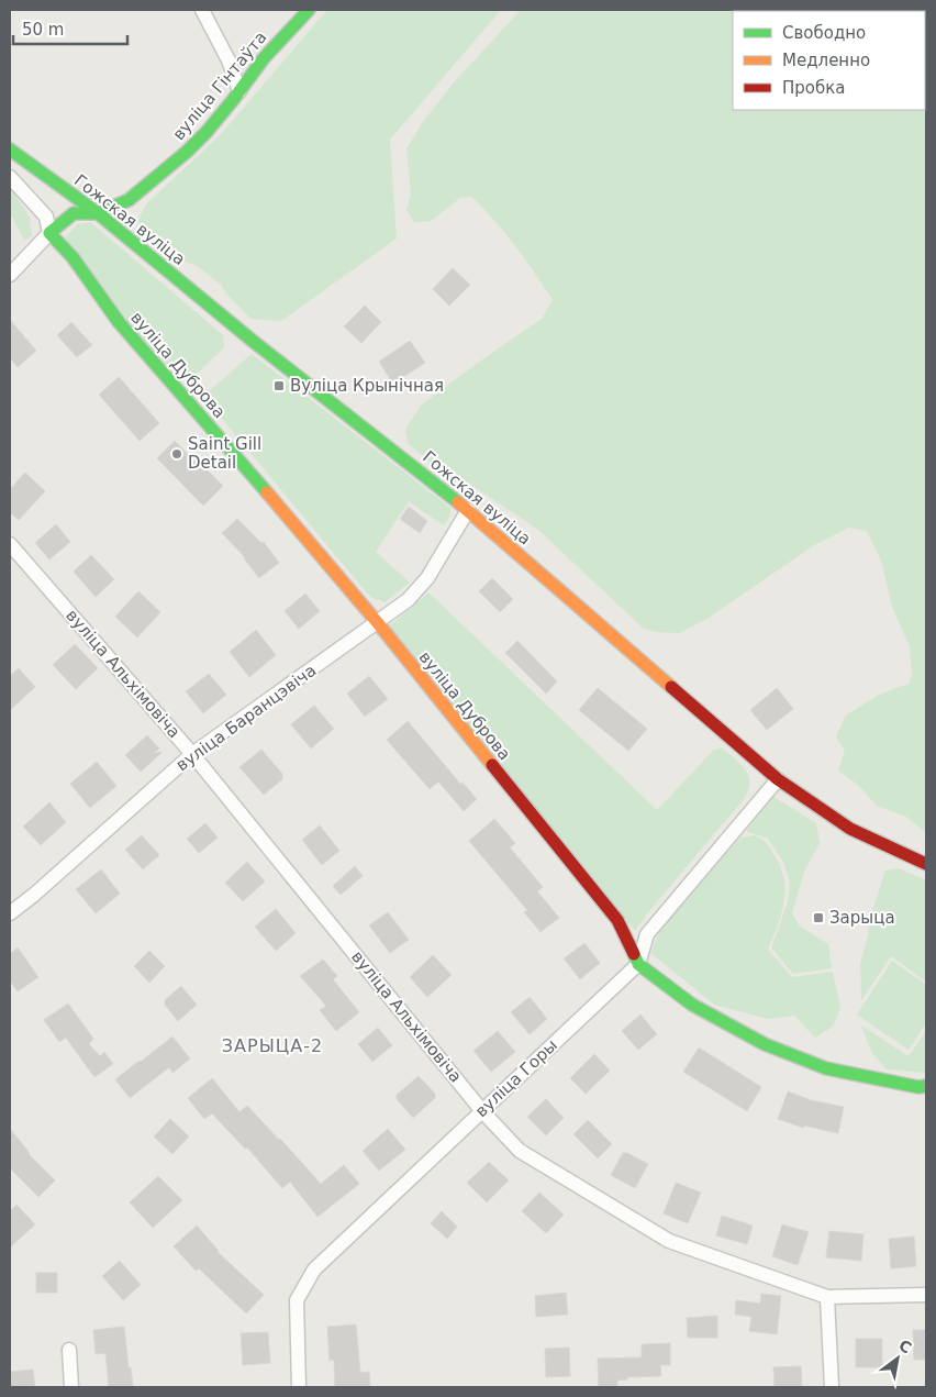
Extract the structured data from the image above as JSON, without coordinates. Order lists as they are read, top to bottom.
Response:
{
  "streets": {
    "street": [
      "вуліца Гінтаўта",
      "Гожская вуліца",
      "вуліца Дуброва",
      "вуліца Альхімовіча",
      "вуліца Баранцэвіча",
      "вуліца Горы"
    ]
  },
  "crossings": [
    ["вуліца Гінтаўта", "Гожская вуліца"],
    ["вуліца Гінтаўта", "вуліца Дуброва"],
    ["Гожская вуліца", "вуліца Баранцэвіча"],
    ["вуліца Дуброва", "вуліца Баранцэвіча"],
    ["вуліца Дуброва", "вуліца Горы"],
    ["вуліца Альхімовіча", "вуліца Баранцэвіча"],
    ["вуліца Альхімовіча", "вуліца Горы"]
  ],
  "districts": ["ЗАРЫЦА-2"],
  "places": {
    "transit": ["Вуліца Крынічная", "Зарыца"],
    "other": ["Saint Gill Detail"]
  },
  "legend": ["Свободно", "Медленно", "Пробка"],
  "scale_bar": "50 m",
  "north": "top right"
}
